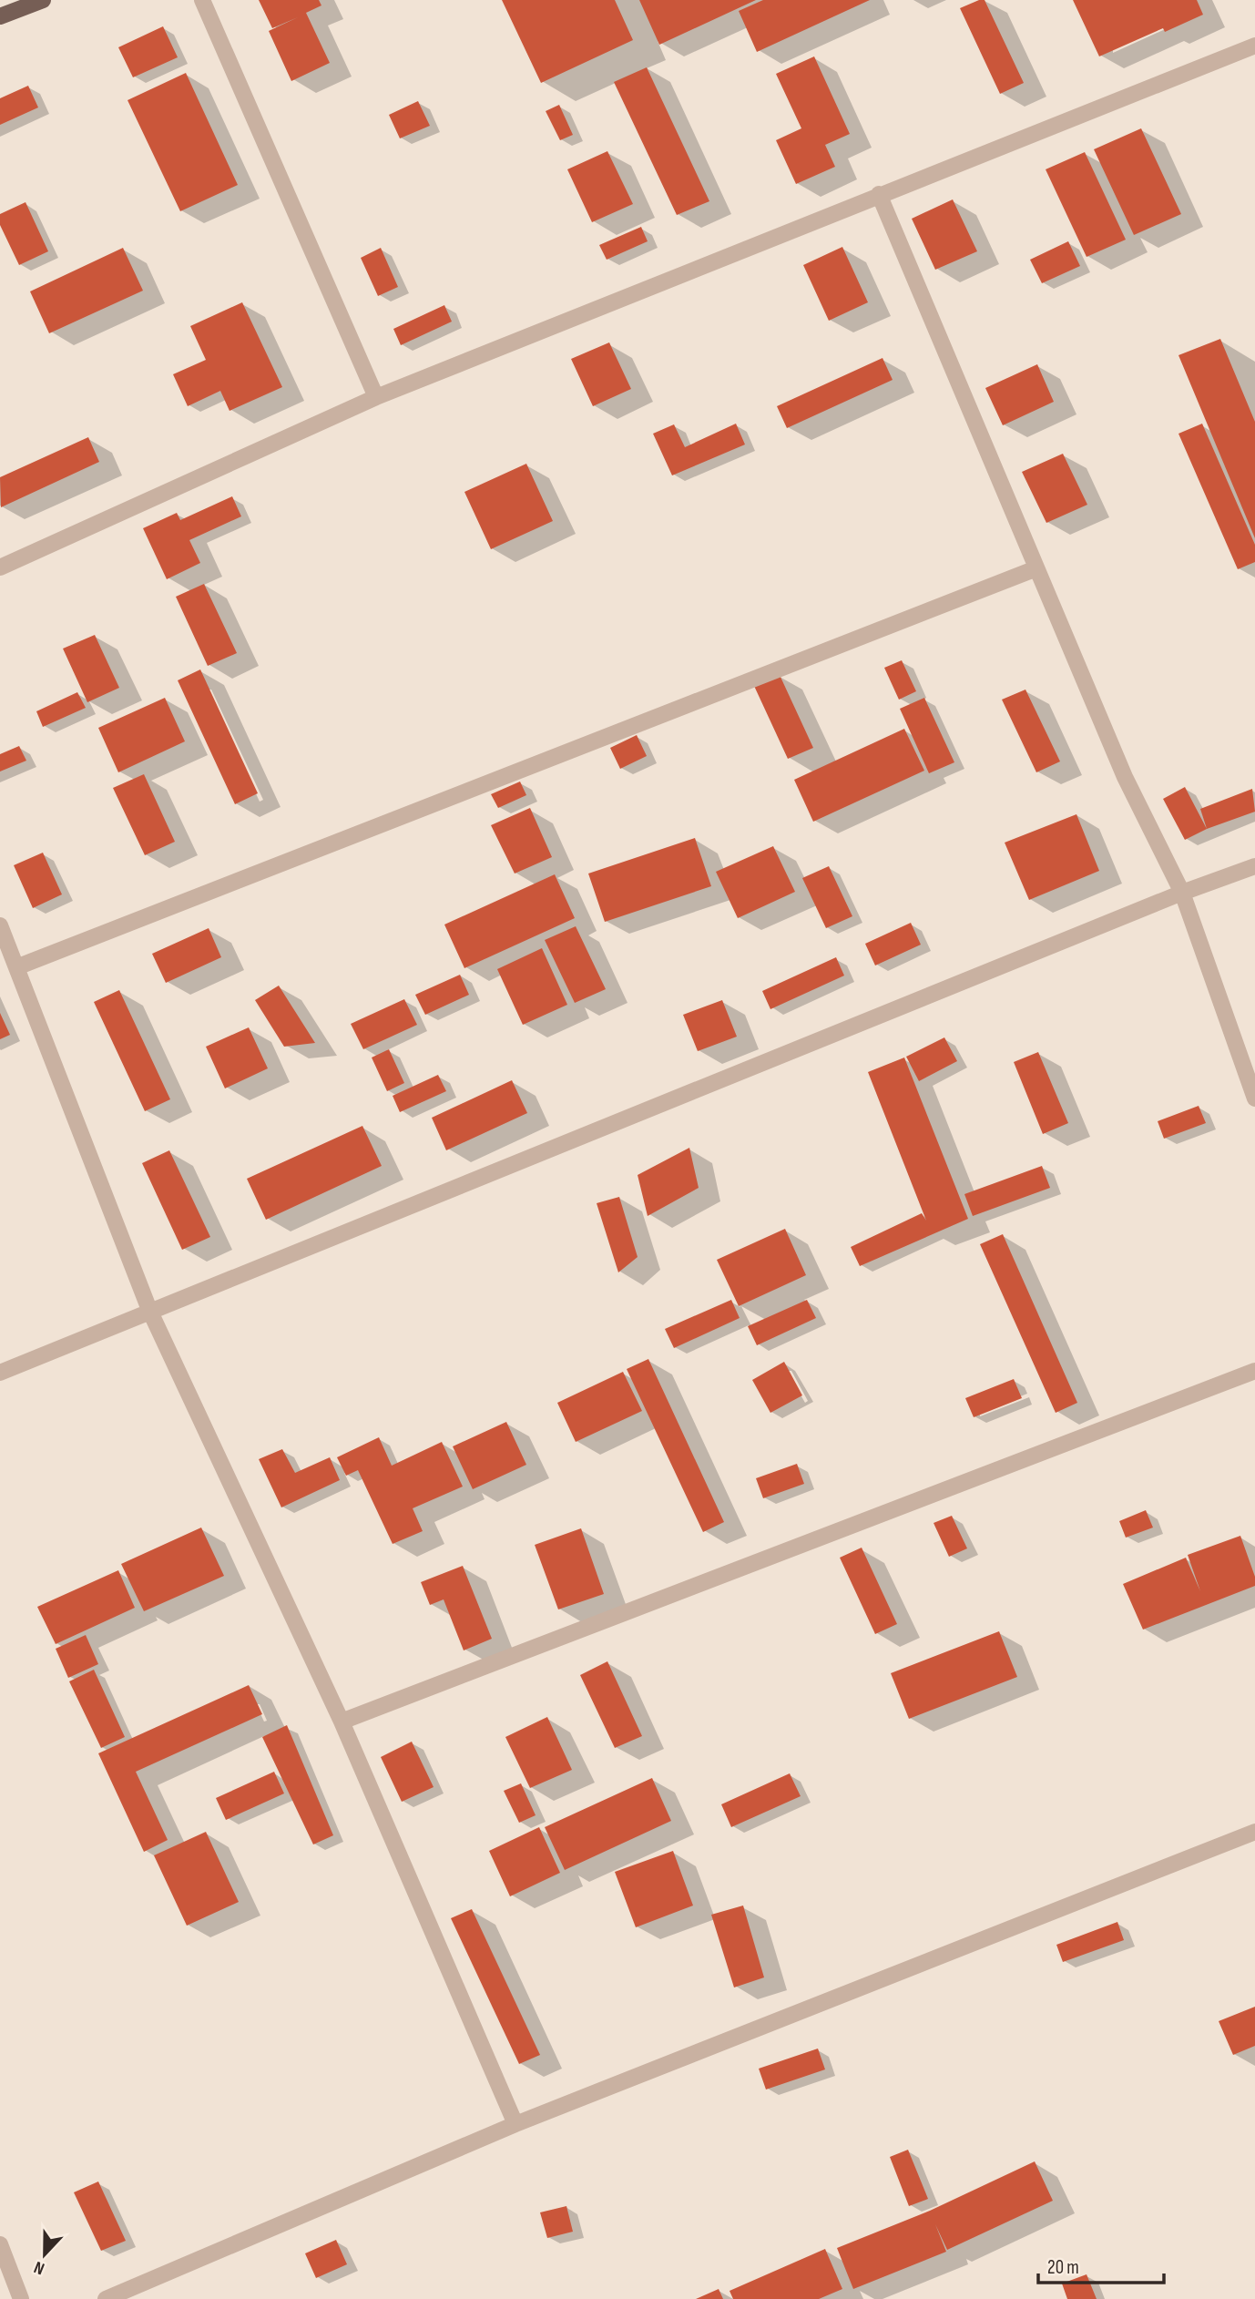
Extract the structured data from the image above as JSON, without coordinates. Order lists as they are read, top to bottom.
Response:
{
  "scale_bar": "20 m",
  "north": "bottom"
}
